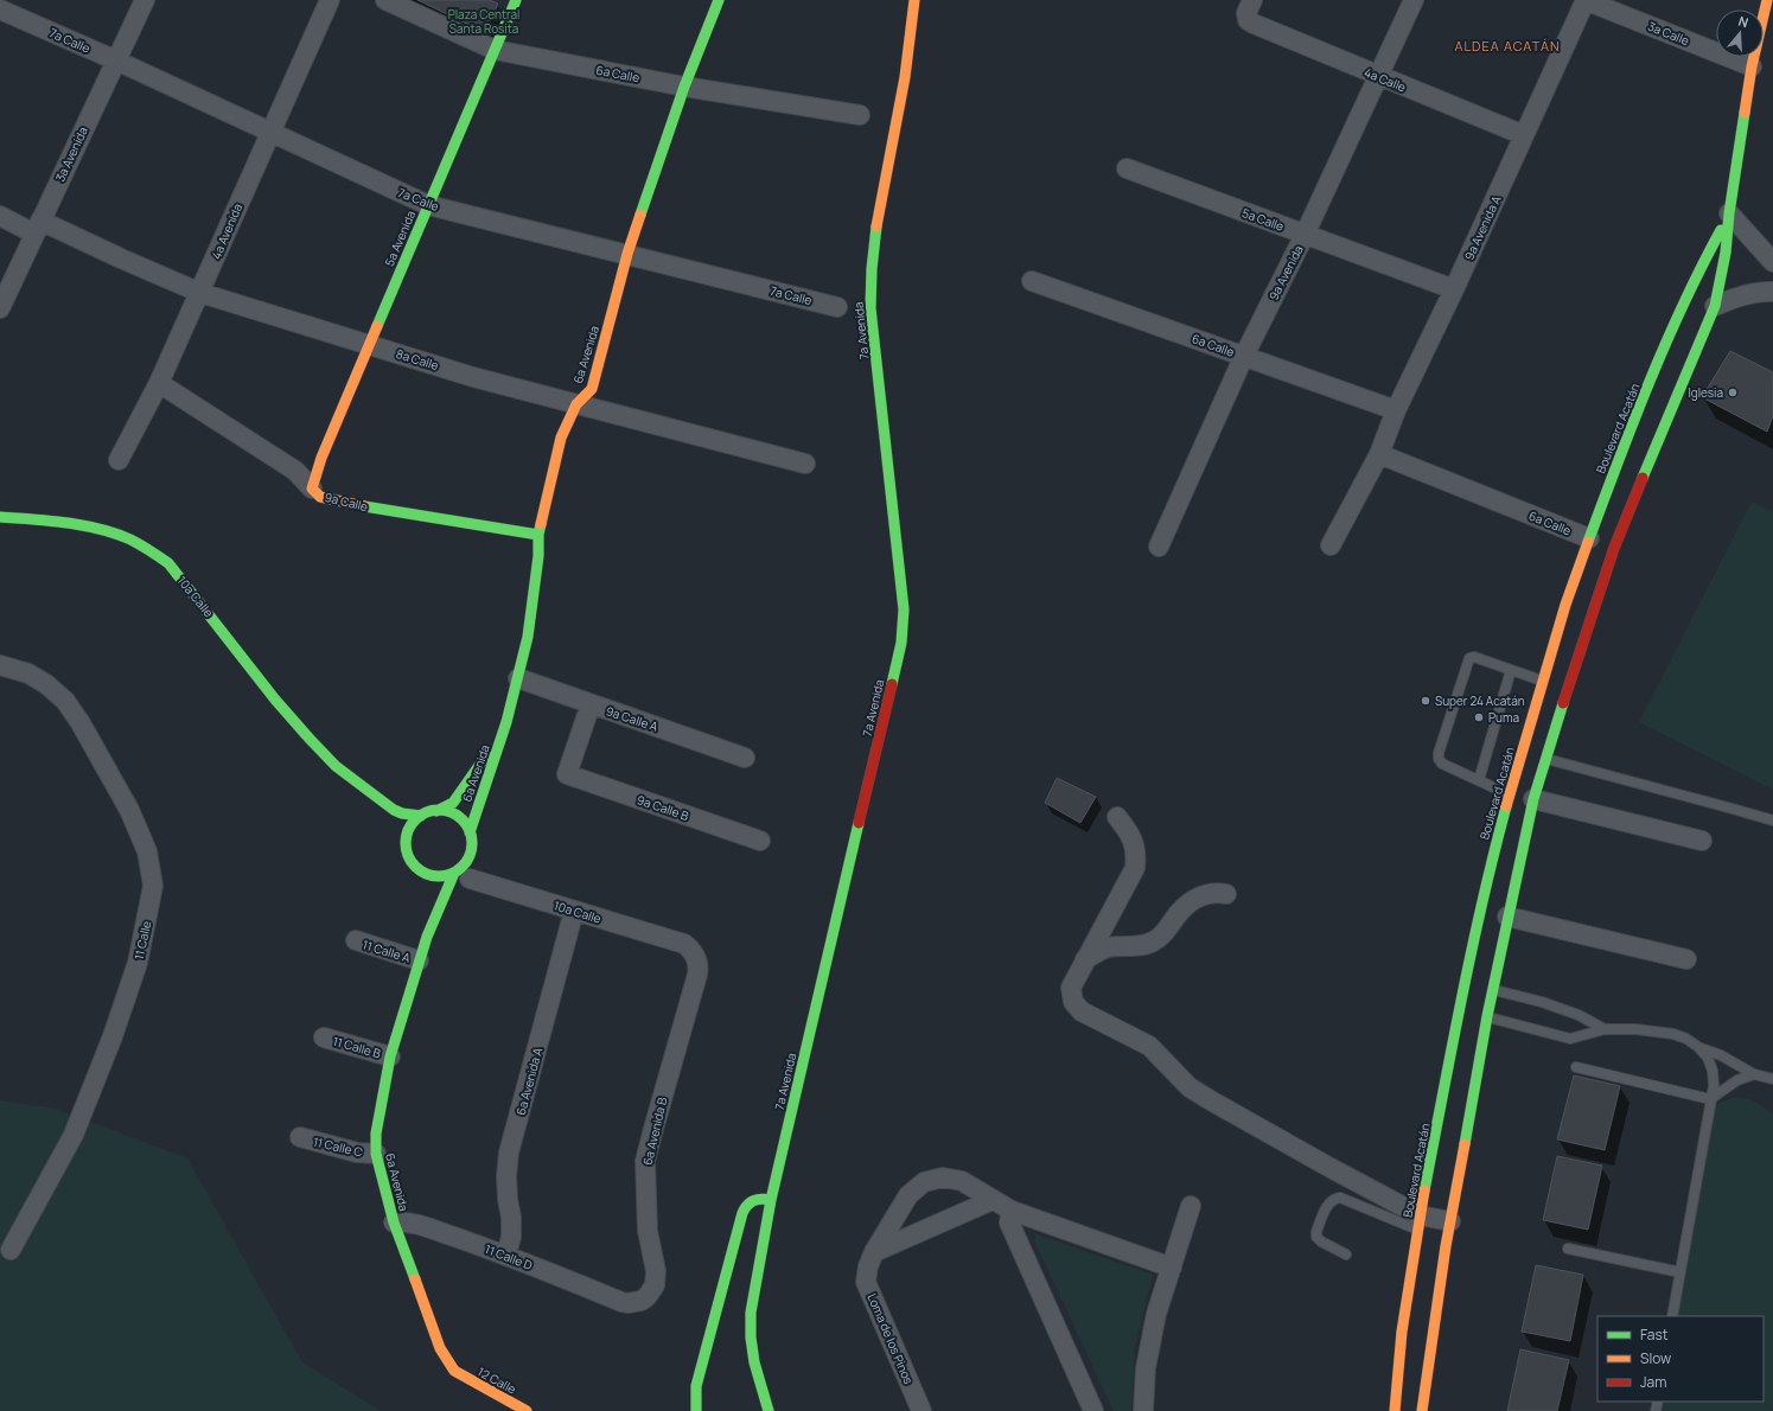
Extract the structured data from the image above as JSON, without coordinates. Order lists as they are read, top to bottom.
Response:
{
  "streets": {
    "street": [
      "3a Calle",
      "7a Calle",
      "6a Calle",
      "4a Calle",
      "3a Avenida",
      "5a Calle",
      "9a Avenida A",
      "4a Avenida",
      "5a Avenida",
      "9a Avenida",
      "7a Avenida",
      "6a Avenida",
      "8a Calle",
      "Boulevard Acatán",
      "9a Calle",
      "10a Calle",
      "9a Calle A",
      "9a Calle B",
      "11 Calle",
      "11 Calle A",
      "11 Calle B",
      "6a Avenida A",
      "6a Avenida B",
      "11 Calle C",
      "11 Calle D",
      "Loma de los Pinos",
      "12 Calle"
    ]
  },
  "crossings": [
    ["3a Calle", "9a Avenida A"],
    ["3a Calle", "Boulevard Acatán"],
    ["7a Calle", "3a Avenida"],
    ["7a Calle", "4a Avenida"],
    ["7a Calle", "5a Avenida"],
    ["7a Calle", "6a Avenida"],
    ["6a Calle", "9a Avenida A"],
    ["6a Calle", "5a Avenida"],
    ["6a Calle", "9a Avenida"],
    ["6a Calle", "6a Avenida"],
    ["6a Calle", "Boulevard Acatán"],
    ["4a Calle", "9a Avenida A"],
    ["4a Calle", "9a Avenida"],
    ["3a Avenida", "8a Calle"],
    ["5a Calle", "9a Avenida A"],
    ["5a Calle", "9a Avenida"],
    ["4a Avenida", "8a Calle"],
    ["4a Avenida", "9a Calle"],
    ["5a Avenida", "8a Calle"],
    ["5a Avenida", "9a Calle"],
    ["6a Avenida", "8a Calle"],
    ["6a Avenida", "9a Calle"],
    ["6a Avenida", "10a Calle"],
    ["6a Avenida", "9a Calle A"],
    ["6a Avenida", "11 Calle A"],
    ["6a Avenida", "11 Calle B"],
    ["6a Avenida", "11 Calle C"],
    ["6a Avenida", "11 Calle D"],
    ["6a Avenida", "12 Calle"],
    ["10a Calle", "6a Avenida A"],
    ["10a Calle", "6a Avenida B"],
    ["9a Calle A", "9a Calle B"],
    ["6a Avenida A", "11 Calle D"],
    ["6a Avenida B", "11 Calle D"]
  ],
  "districts": ["ALDEA ACATÁN"],
  "parks": ["Plaza Central Santa Rosita"],
  "places": ["Iglesia", "Super 24 Acatán", "Puma"],
  "legend": ["Fast", "Slow", "Jam"],
  "north": "top"
}
